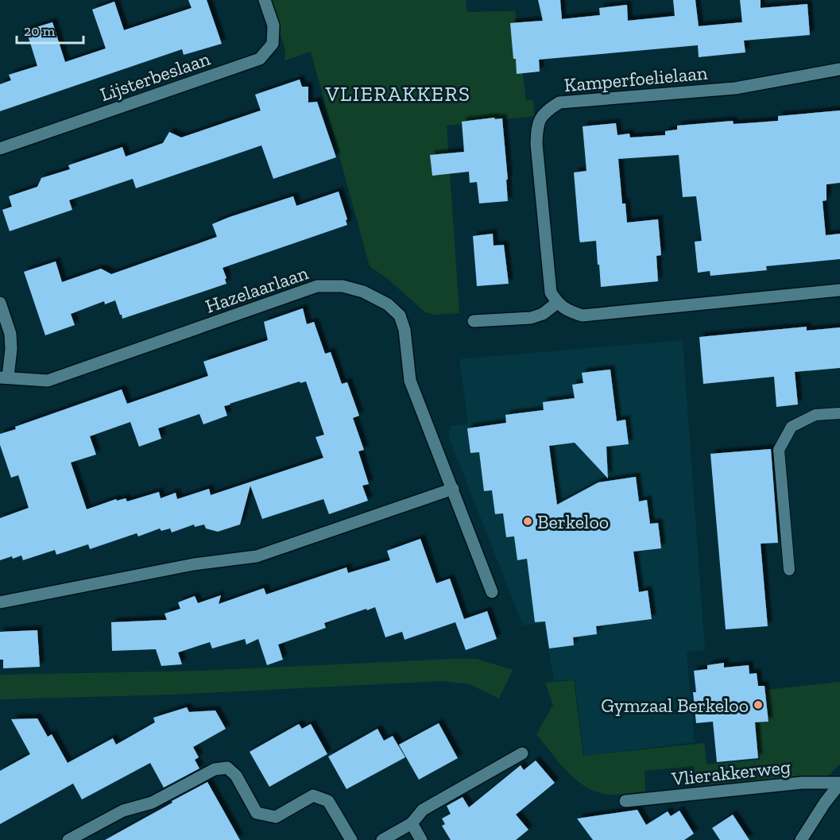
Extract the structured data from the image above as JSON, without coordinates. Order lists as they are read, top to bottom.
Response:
{
  "streets": {
    "street": [
      "Lijsterbeslaan",
      "Kamperfoelielaan",
      "Hazelaarlaan",
      "Vlierakkerweg"
    ]
  },
  "districts": ["VLIERAKKERS"],
  "places": ["Berkeloo", "Gymzaal Berkeloo"],
  "scale_bar": "20 m"
}
